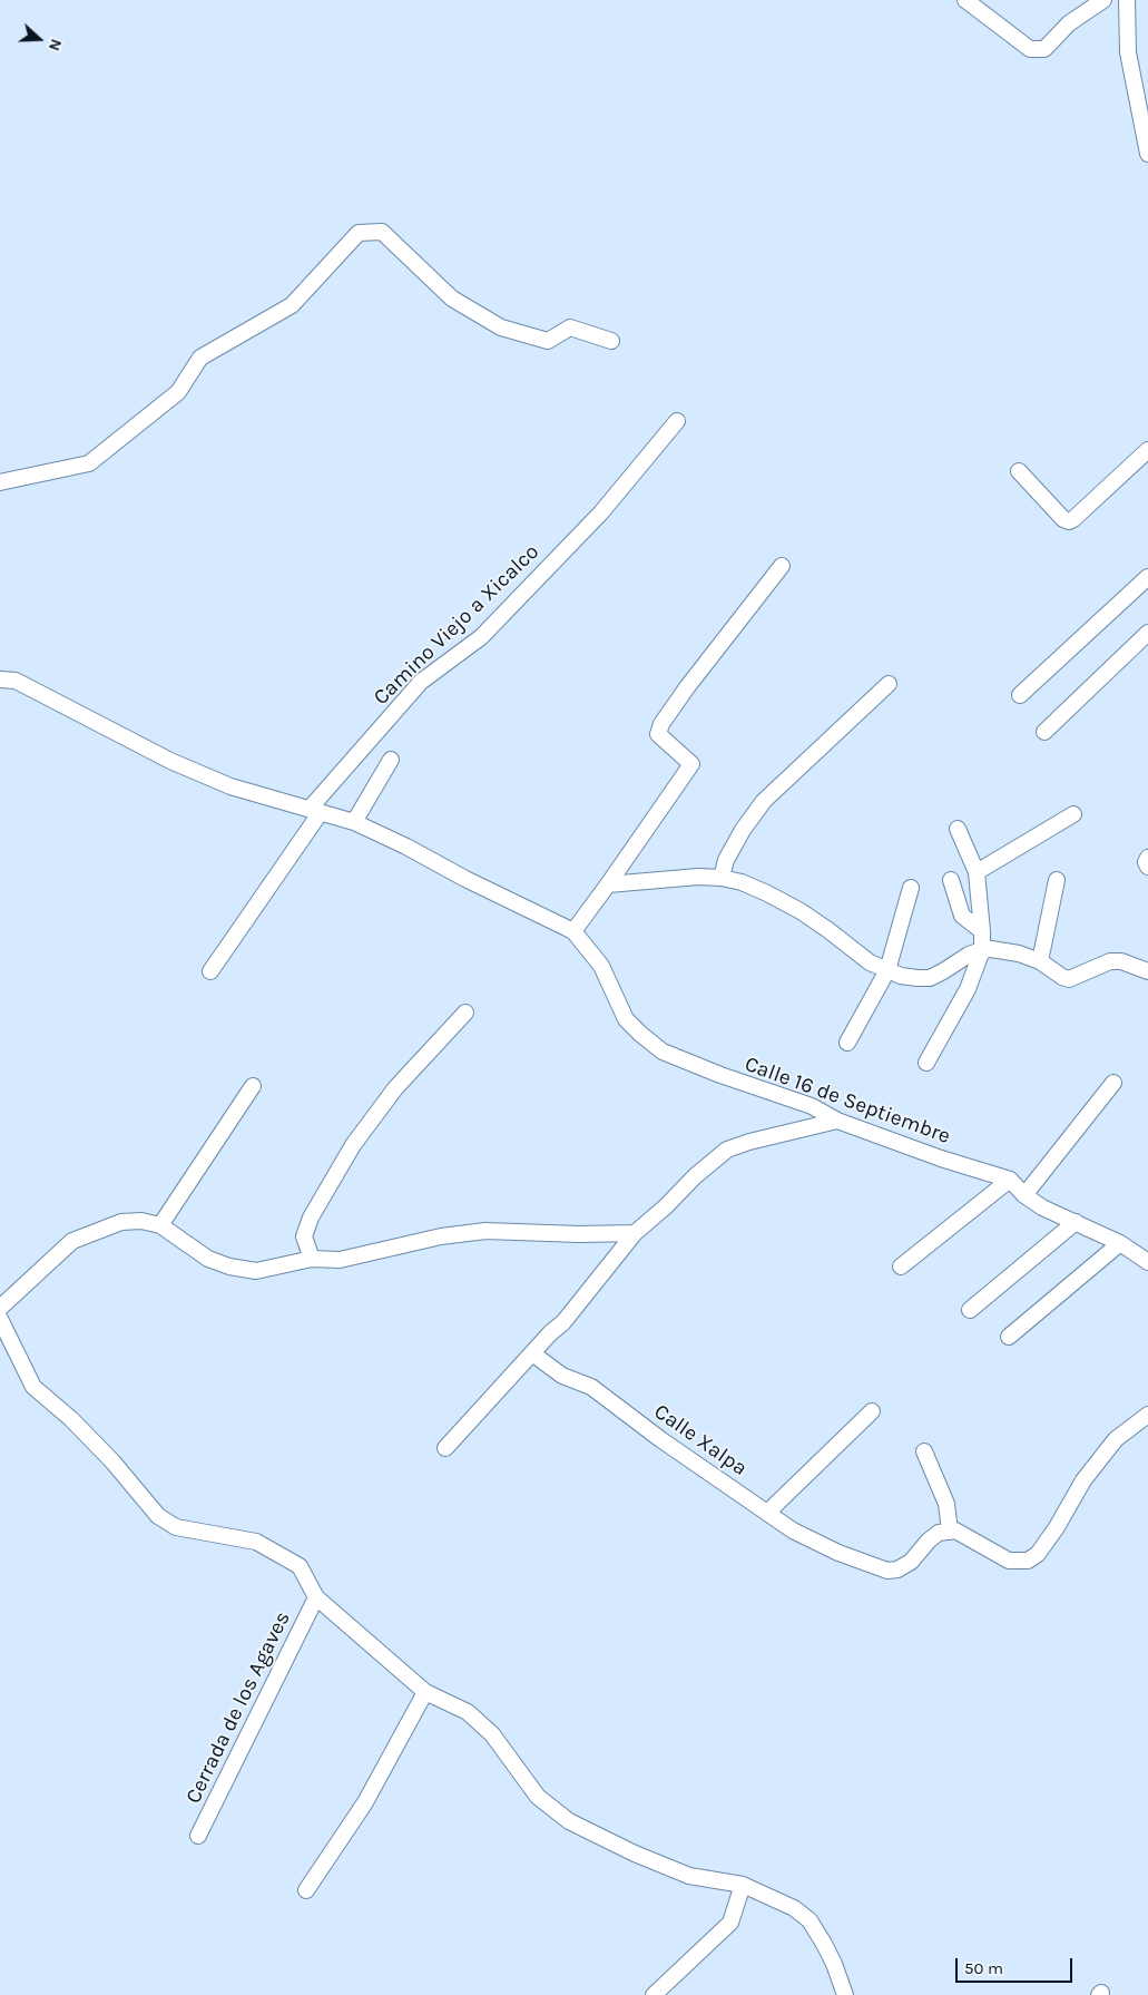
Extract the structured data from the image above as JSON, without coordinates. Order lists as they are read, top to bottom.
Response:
{
  "streets": {
    "street": [
      "Camino Viejo a Xicalco",
      "Calle 16 de Septiembre",
      "Calle Xalpa",
      "Cerrada de los Agaves"
    ]
  },
  "scale_bar": "50 m",
  "north": "right"
}
